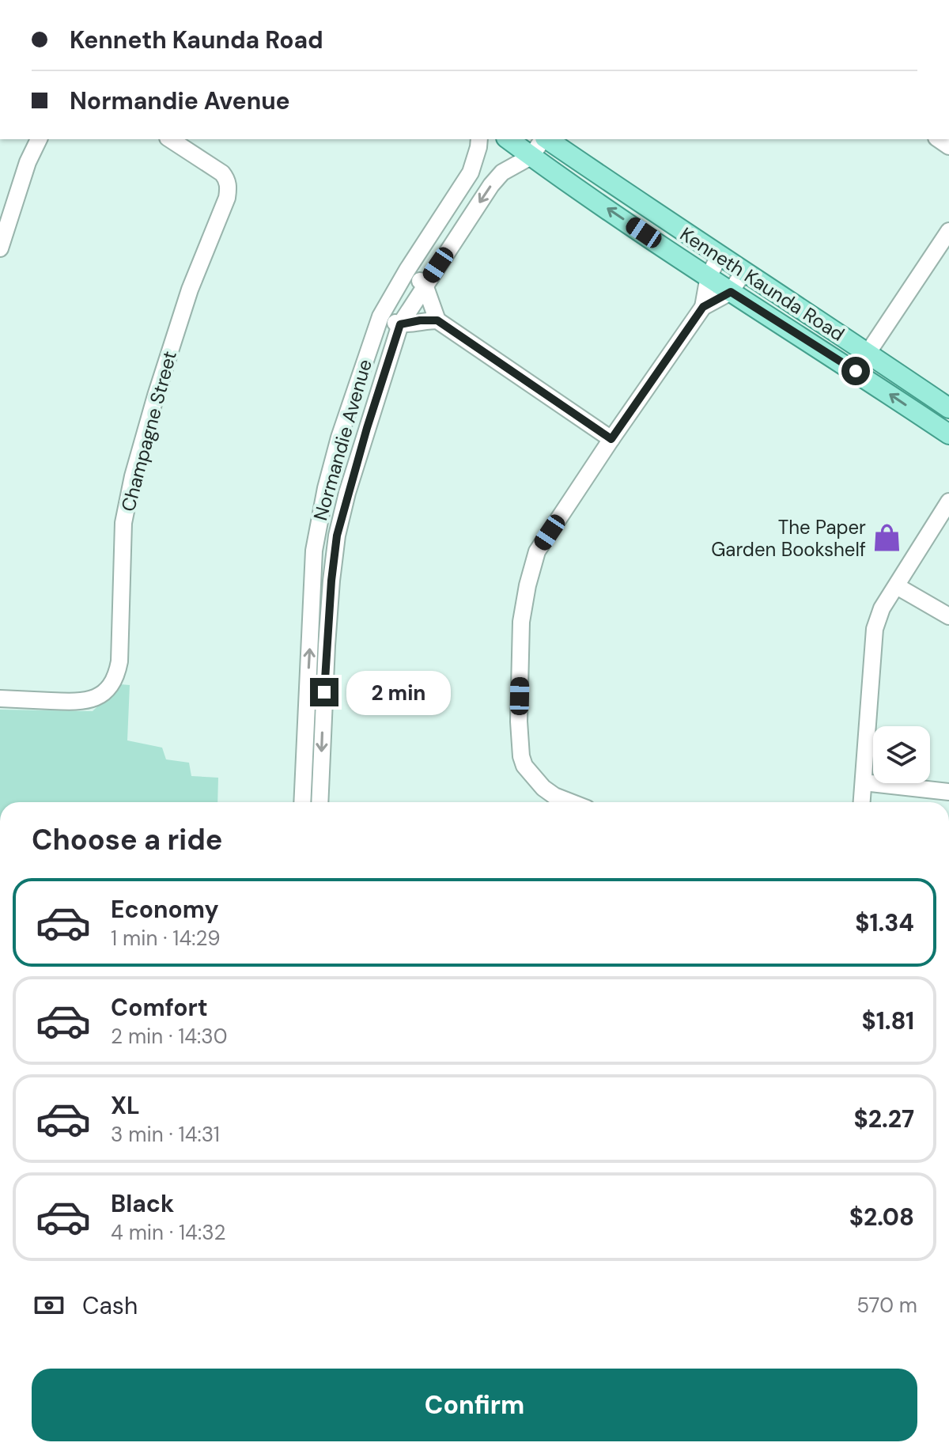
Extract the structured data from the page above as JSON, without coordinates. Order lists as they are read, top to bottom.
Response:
{
  "streets": {
    "main road": ["Kenneth Kaunda Road"],
    "street": ["Champagne Street", "Normandie Avenue"]
  },
  "crossings": [
    ["Kenneth Kaunda Road", "Normandie Avenue"]
  ],
  "places": {
    "shop": ["The Paper Garden Bookshelf"]
  },
  "page": {
    "banner": ["Kenneth Kaunda Road", "Normandie Avenue"],
    "bubble": "2 min",
    "heading": "Choose a ride",
    "list": [
      {
        "name": "Economy",
        "note": "1 min · 14:29",
        "value": "$1.34"
      },
      {
        "name": "Comfort",
        "note": "2 min · 14:30",
        "value": "$1.81"
      },
      {
        "name": "XL",
        "note": "3 min · 14:31",
        "value": "$2.27"
      },
      {
        "name": "Black",
        "note": "4 min · 14:32",
        "value": "$2.08"
      }
    ],
    "pay": ["Cash", "570 m"],
    "buttons": "Confirm"
  }
}
